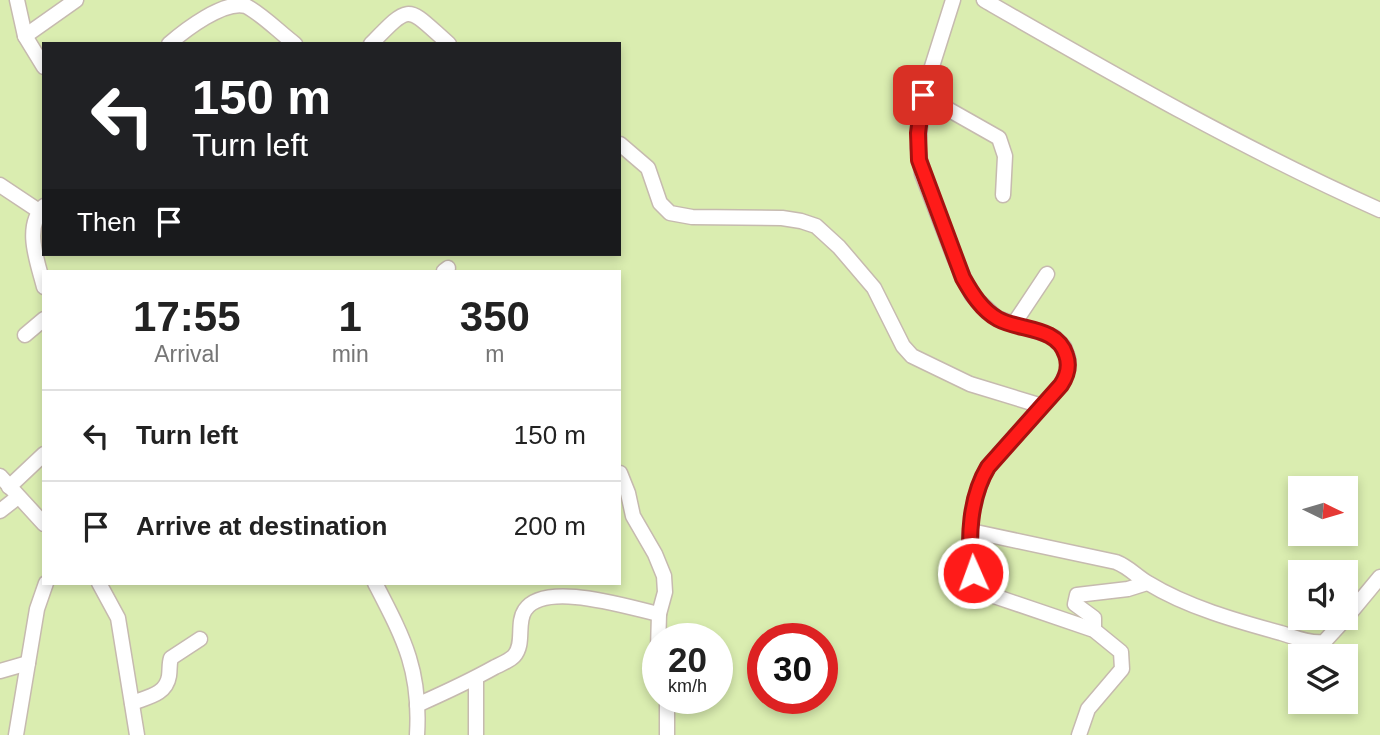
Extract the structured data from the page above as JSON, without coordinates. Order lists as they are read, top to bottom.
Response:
{
  "north": "right",
  "page": {
    "turn": ["150 m", "Turn left"],
    "then": "Then",
    "eta": [
      "17:55",
      "Arrival",
      "1",
      "min",
      "350",
      "m"
    ],
    "list": [
      {
        "name": "Turn left",
        "value": "150 m"
      },
      {
        "name": "Arrive at destination",
        "value": "200 m"
      }
    ],
    "speed": "20 km/h",
    "limit": "30"
  }
}
